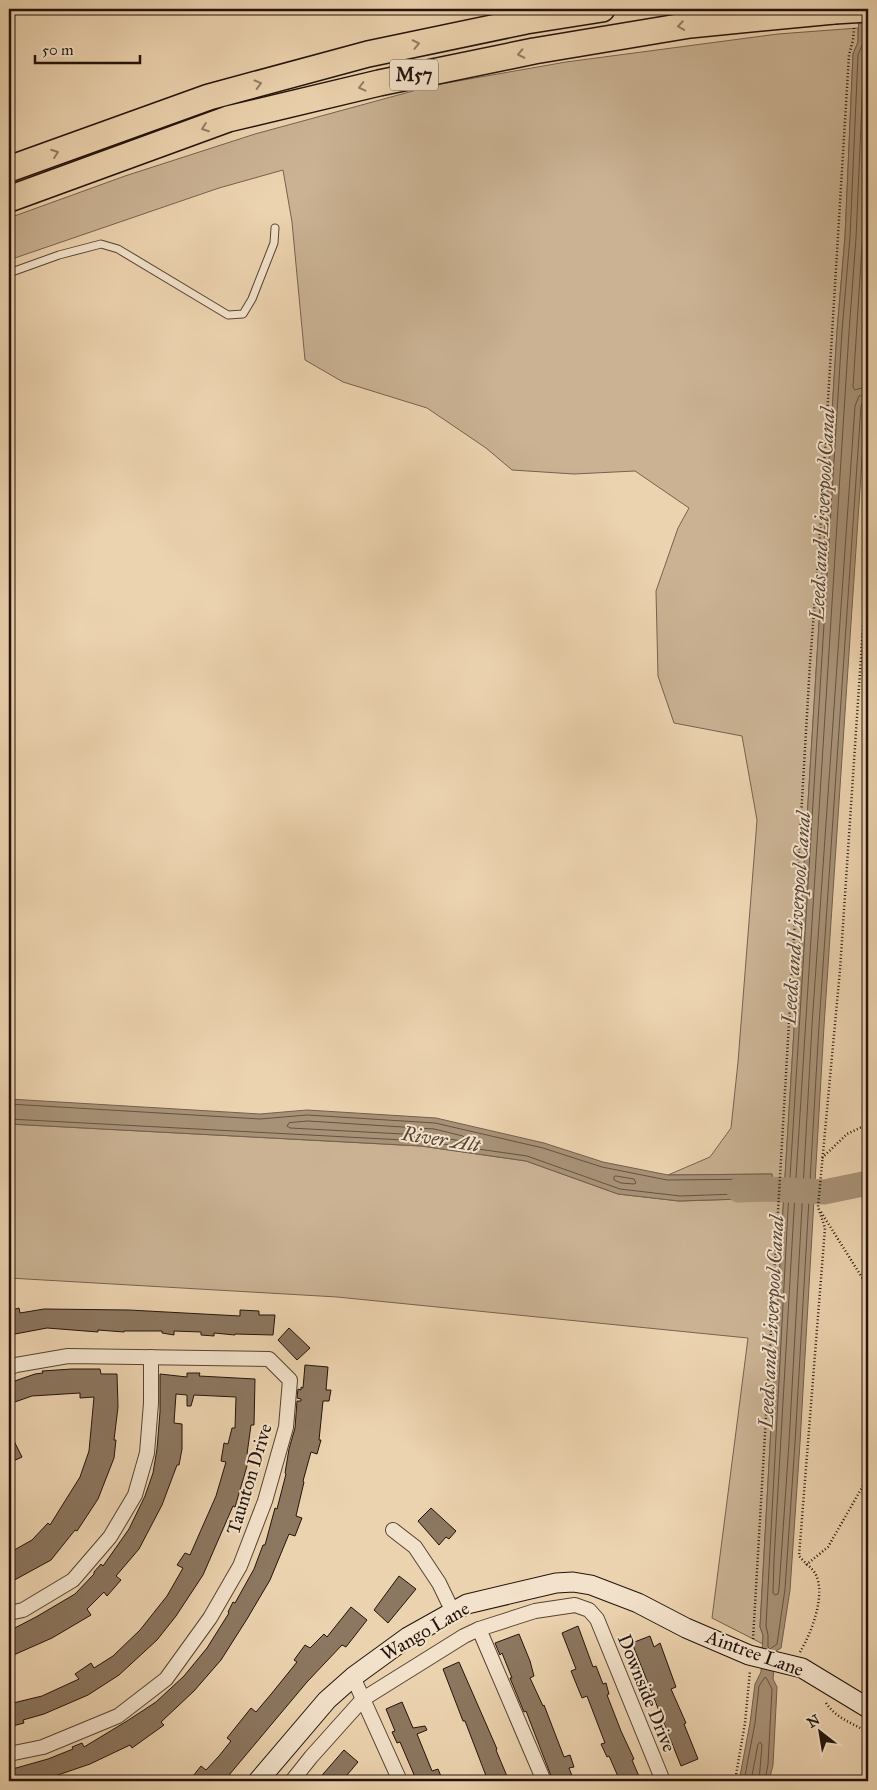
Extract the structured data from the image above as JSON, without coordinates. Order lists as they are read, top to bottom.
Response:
{
  "streets": {
    "highway": ["M57"],
    "main road": ["Wango Lane", "Aintree Lane"],
    "street": ["Taunton Drive", "Downside Drive"]
  },
  "crossings": [
    ["Wango Lane", "Aintree Lane"],
    ["Wango Lane", "Downside Drive"]
  ],
  "water": ["Leeds and Liverpool Canal", "River Alt"],
  "scale_bar": "50 m",
  "north": "top left"
}
